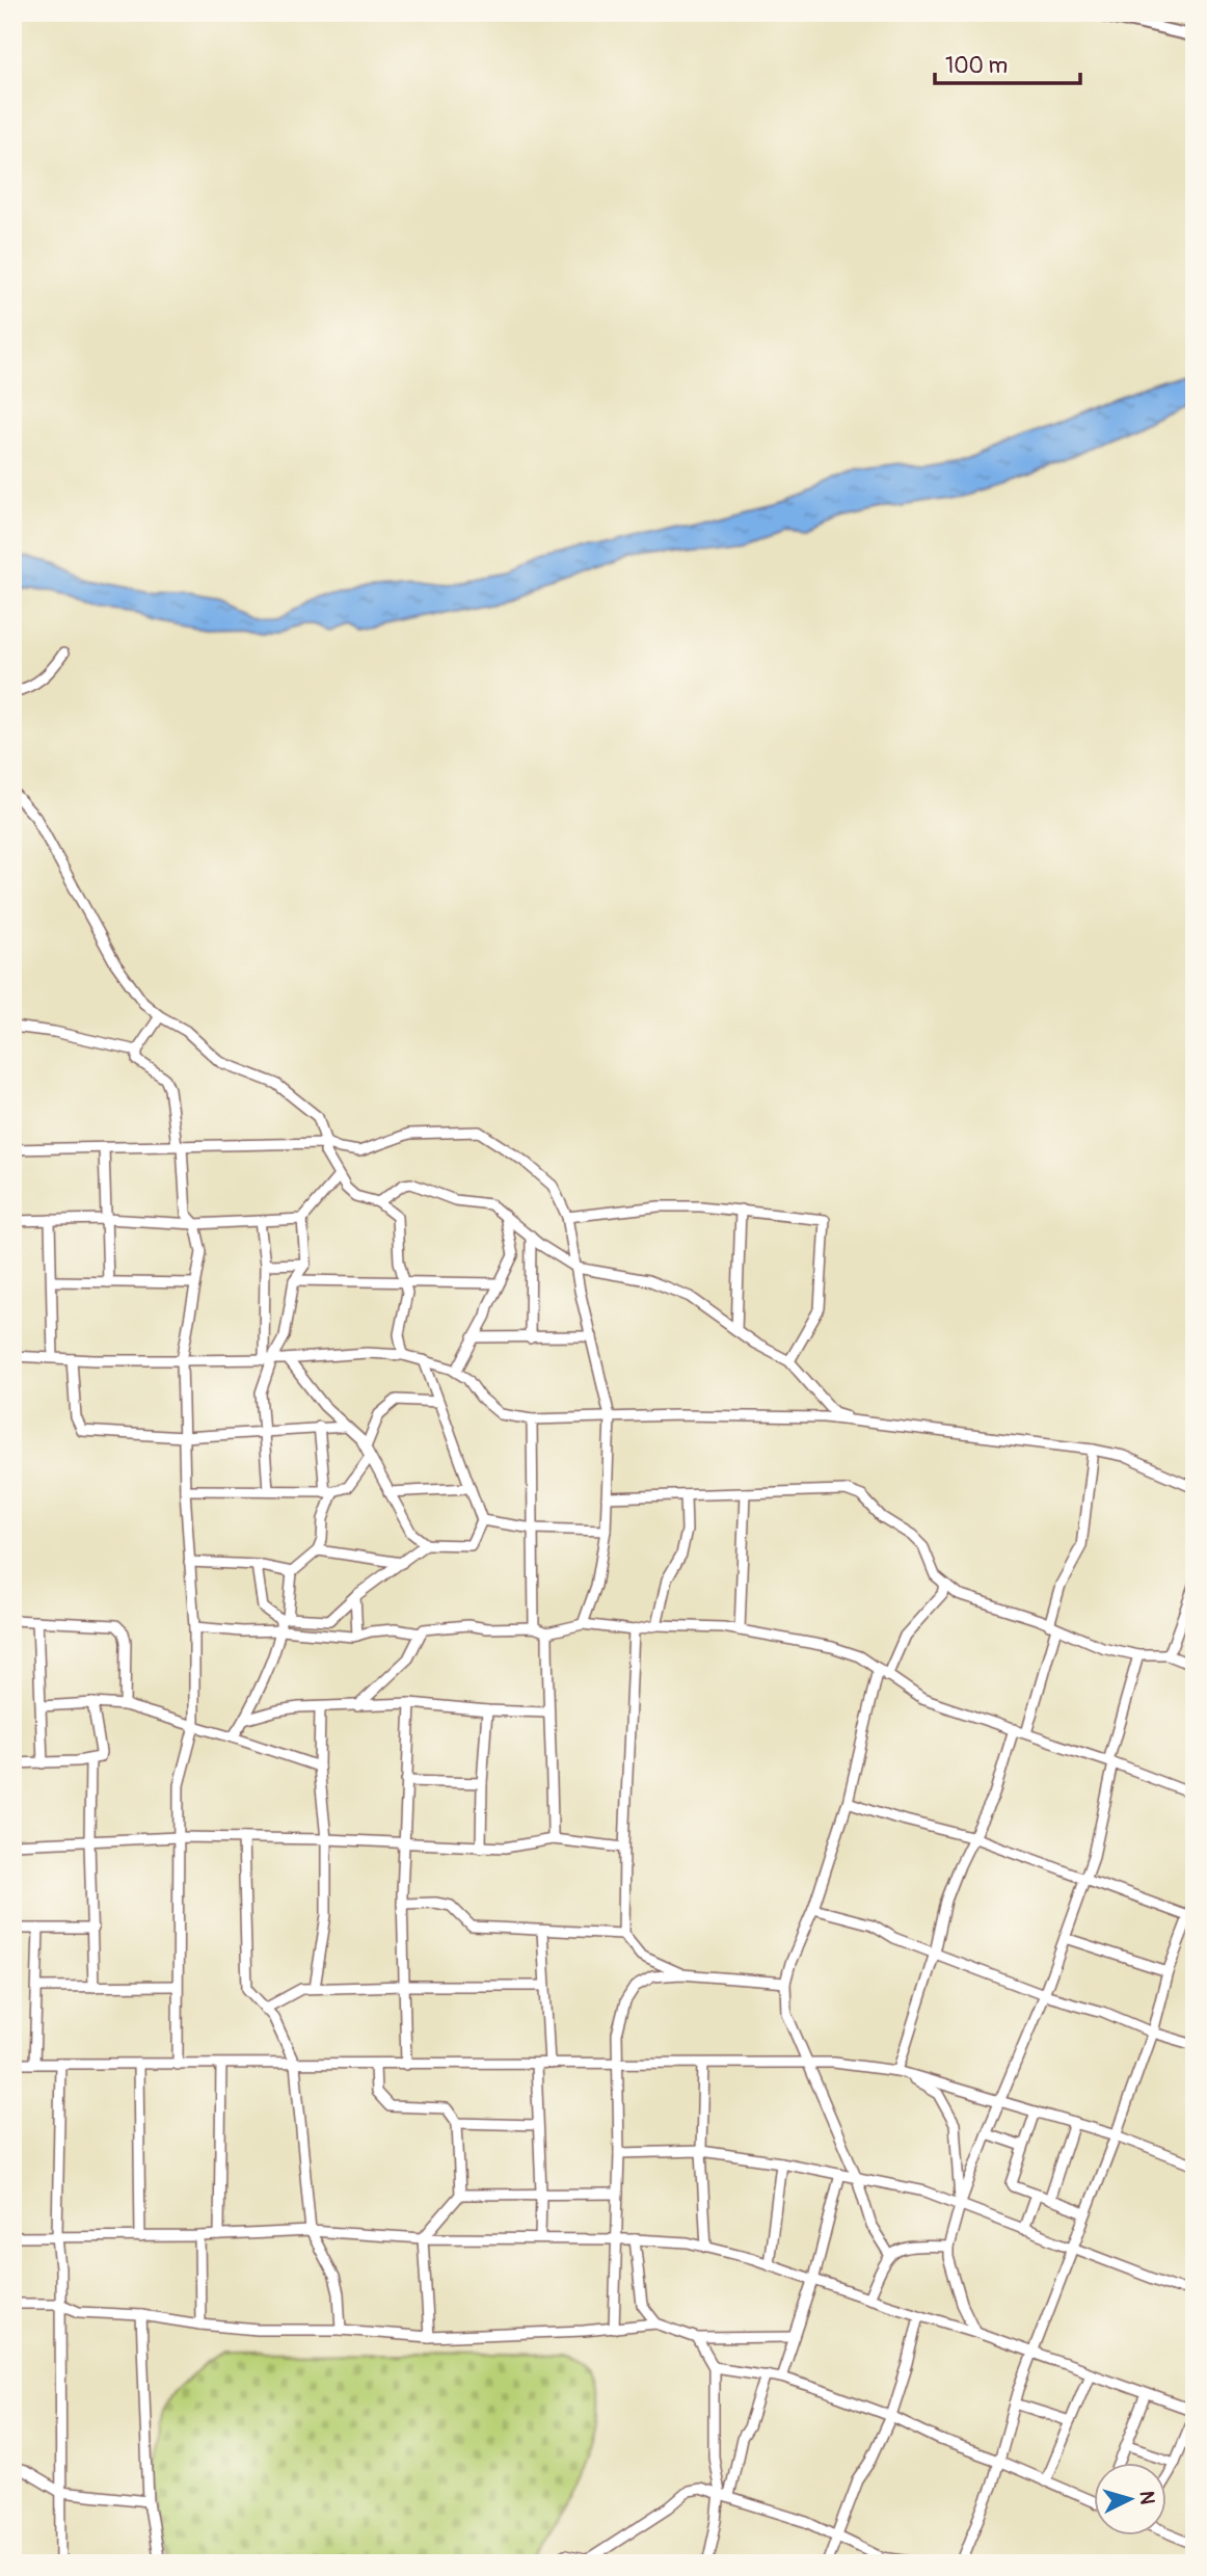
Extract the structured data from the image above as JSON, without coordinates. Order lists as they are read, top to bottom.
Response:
{
  "scale_bar": "100 m",
  "north": "right"
}
